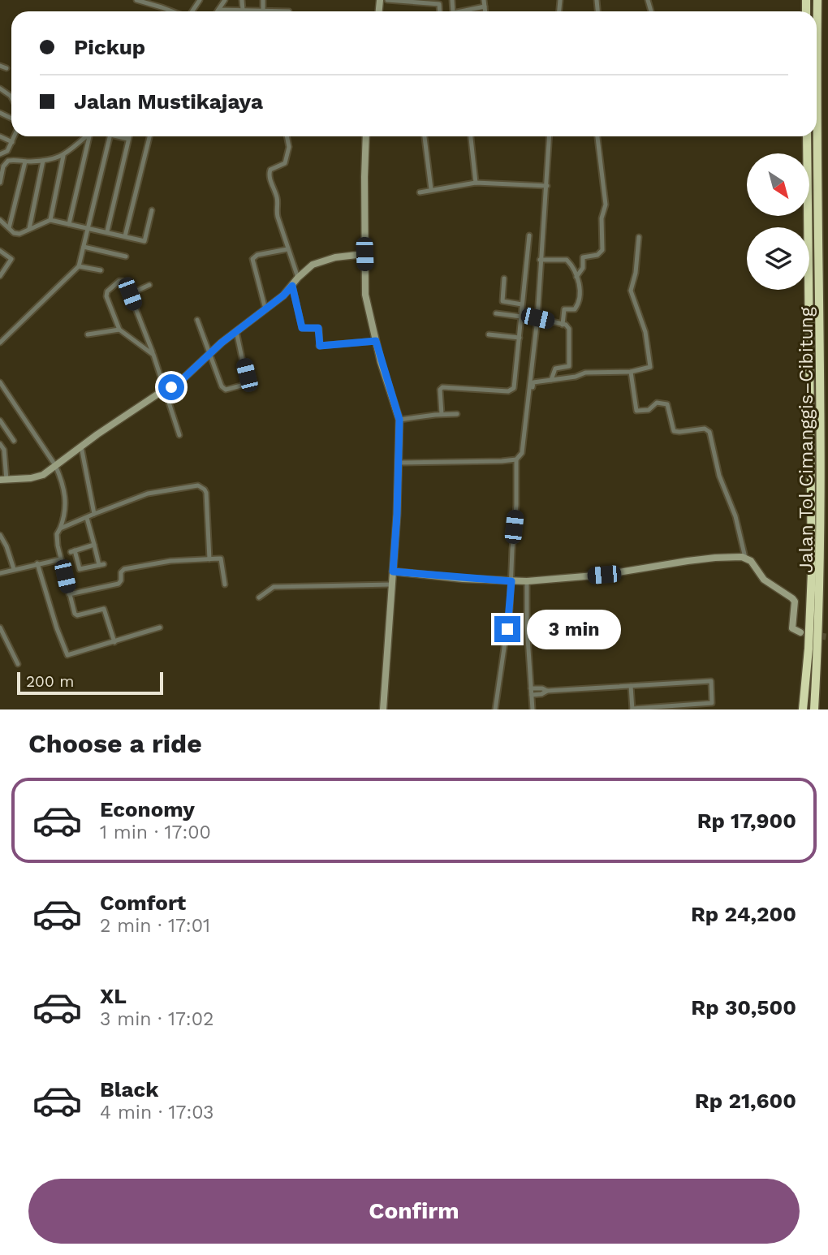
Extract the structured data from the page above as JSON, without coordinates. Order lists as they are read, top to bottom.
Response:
{
  "streets": {
    "highway": ["Jalan Tol Cimanggis–Cibitung"]
  },
  "scale_bar": "200 m",
  "north": "bottom right",
  "page": {
    "banner": ["Pickup", "Jalan Mustikajaya"],
    "bubble": "3 min",
    "scale": "200 m",
    "heading": "Choose a ride",
    "list": [
      {
        "name": "Economy",
        "note": "1 min · 17:00",
        "value": "Rp 17,900"
      },
      {
        "name": "Comfort",
        "note": "2 min · 17:01",
        "value": "Rp 24,200"
      },
      {
        "name": "XL",
        "note": "3 min · 17:02",
        "value": "Rp 30,500"
      },
      {
        "name": "Black",
        "note": "4 min · 17:03",
        "value": "Rp 21,600"
      }
    ],
    "buttons": "Confirm"
  }
}
